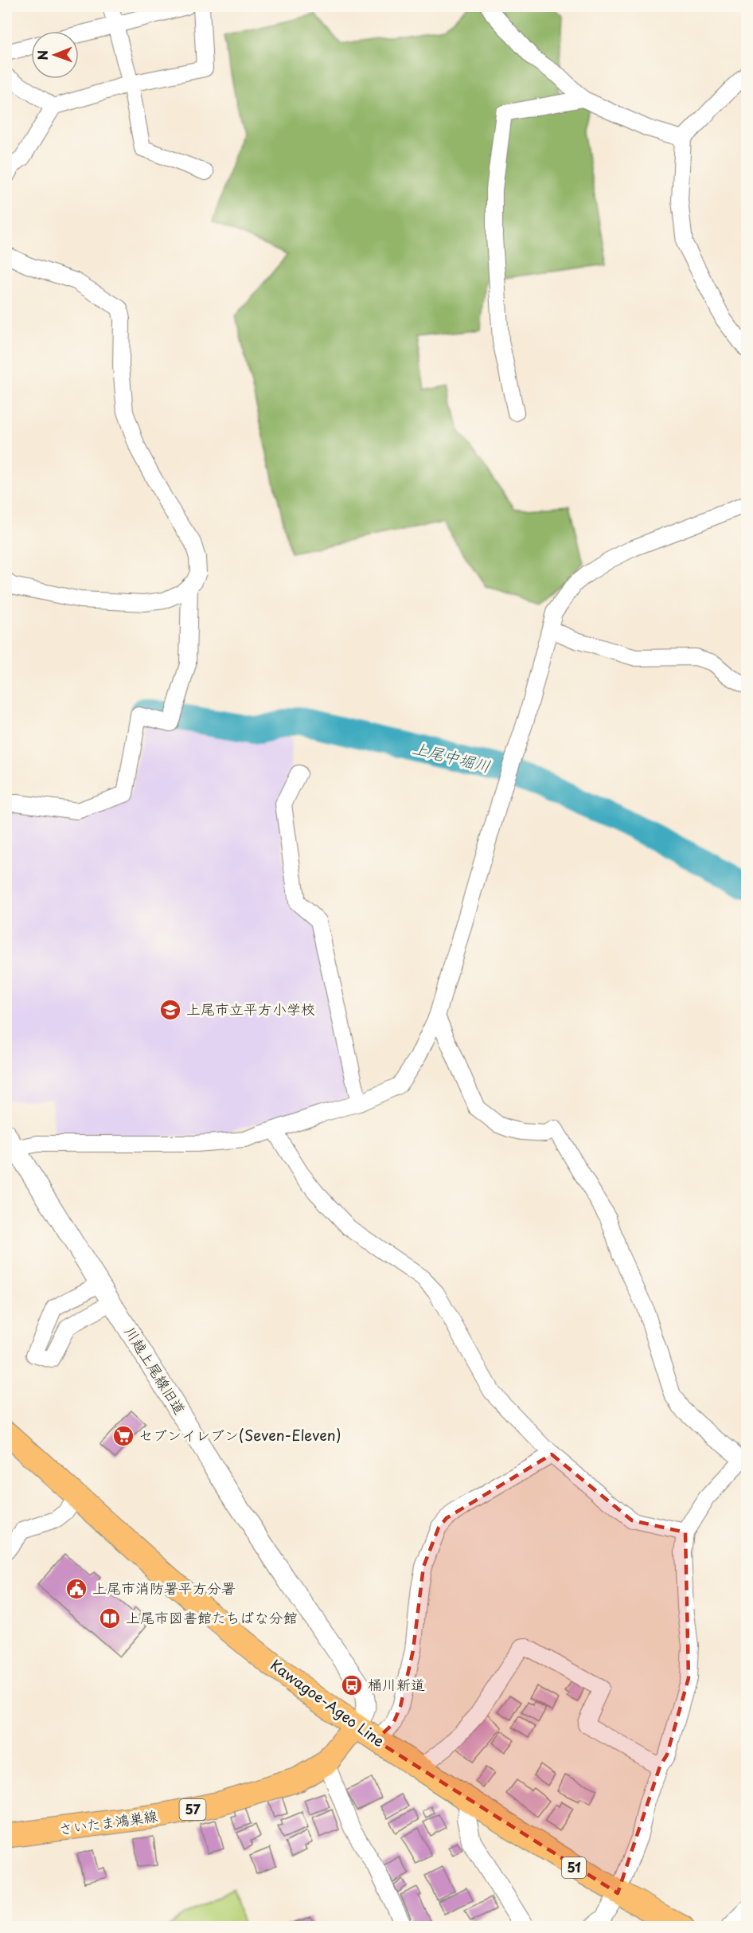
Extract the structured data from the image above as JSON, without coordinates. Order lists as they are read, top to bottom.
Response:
{
  "streets": {
    "main road": [
      "Kawagoe-Ageo Line",
      "57",
      "さいたま鴻巣線",
      "51"
    ],
    "street": ["川越上尾線旧道"]
  },
  "crossings": [
    ["川越上尾線旧道", "Kawagoe-Ageo Line"],
    ["川越上尾線旧道", "さいたま鴻巣線"],
    ["Kawagoe-Ageo Line", "さいたま鴻巣線"]
  ],
  "water": ["上尾中堀川"],
  "places": {
    "school or university": ["上尾市立平方小学校"],
    "supermarket": ["セブンイレブン(Seven-Eleven)"],
    "public building": ["上尾市消防署平方分署"],
    "library": ["上尾市図書館たちばな分館"],
    "bus stop": ["桶川新道"]
  },
  "north": "left"
}
